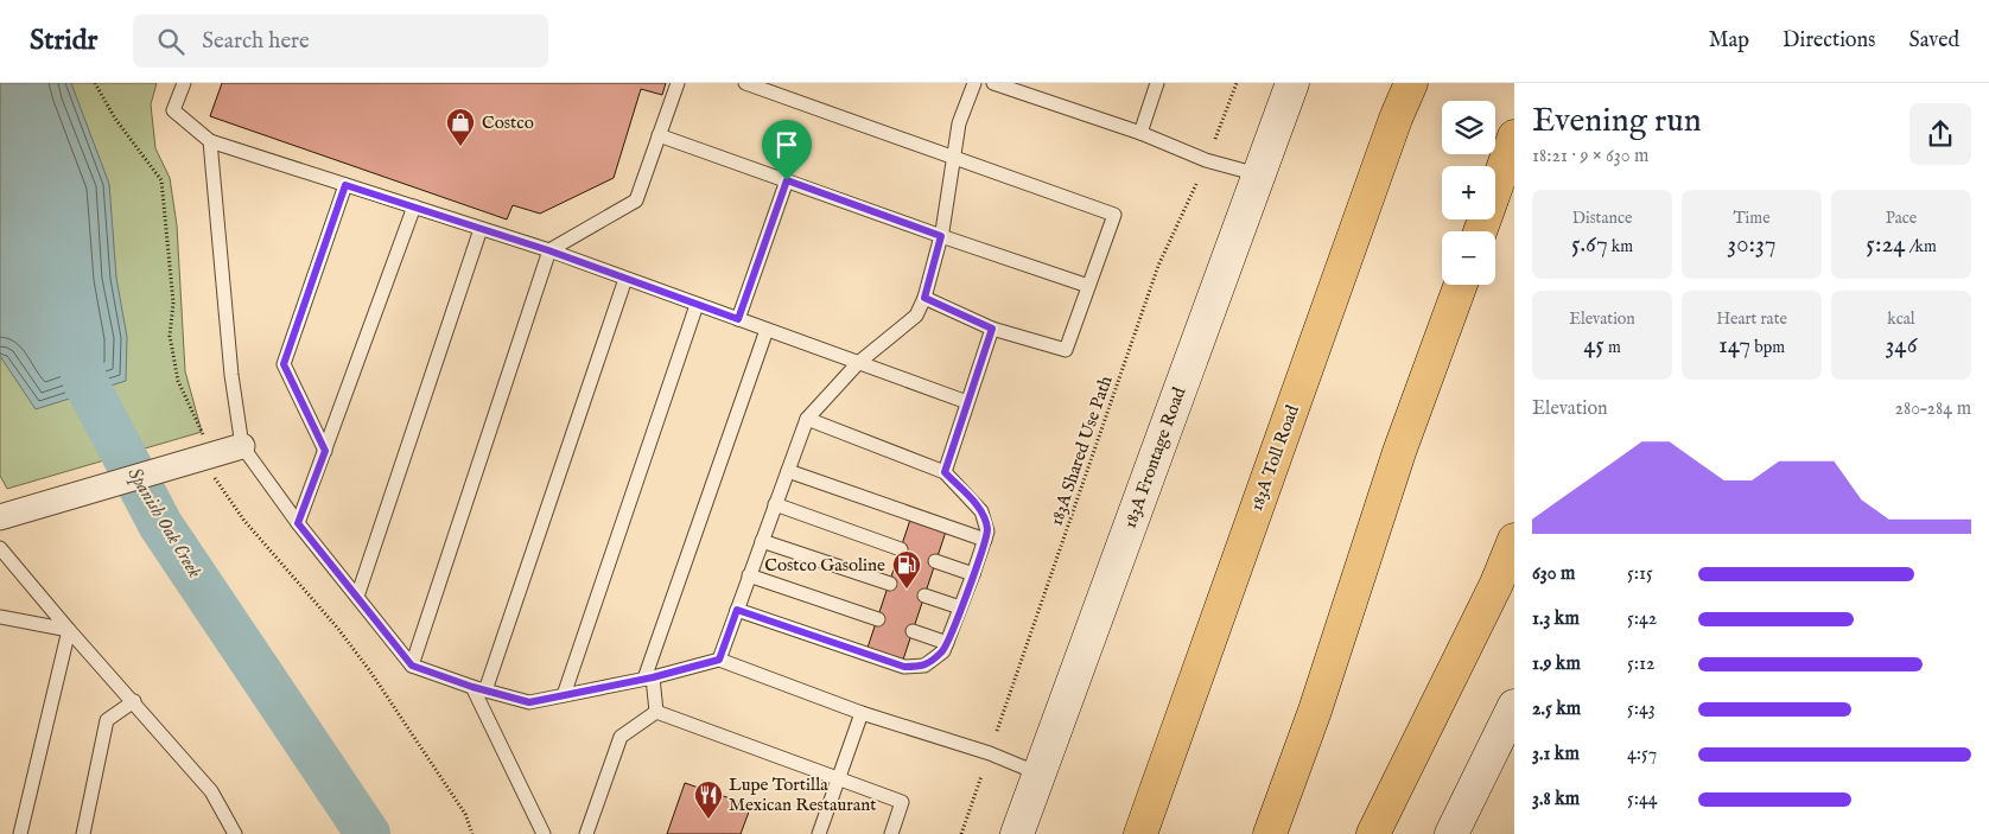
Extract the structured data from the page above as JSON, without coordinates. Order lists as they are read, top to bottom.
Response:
{
  "streets": {
    "highway": ["183A Toll Road"],
    "main road": ["183A Frontage Road"],
    "path": ["183A Shared Use Path"]
  },
  "water": ["Spanish Oak Creek"],
  "places": {
    "shop": ["Costco"],
    "fuel station": ["Costco Gasoline"],
    "restaurant": ["Lupe Tortilla Mexican Restaurant"]
  },
  "page": {
    "header": "Stridr",
    "search": "Search here",
    "nav": ["Map", "Directions", "Saved"],
    "heading": ["Evening run", "18:21 · 9 × 630 m"],
    "map_buttons": ["+", "−"],
    "stats": [
      ["Distance", "5.67 km"],
      ["Time", "30:37"],
      ["Pace", "5:24 /km"],
      ["Elevation", "45 m"],
      ["Heart rate", "147 bpm"],
      ["kcal", "346"]
    ],
    "chart": ["Elevation", "280–284 m"],
    "list": [
      {
        "name": "630 m",
        "note": "5:15"
      },
      {
        "name": "1.3 km",
        "note": "5:42"
      },
      {
        "name": "1.9 km",
        "note": "5:12"
      },
      {
        "name": "2.5 km",
        "note": "5:43"
      },
      {
        "name": "3.1 km",
        "note": "4:57"
      },
      {
        "name": "3.8 km",
        "note": "5:44"
      }
    ]
  }
}
